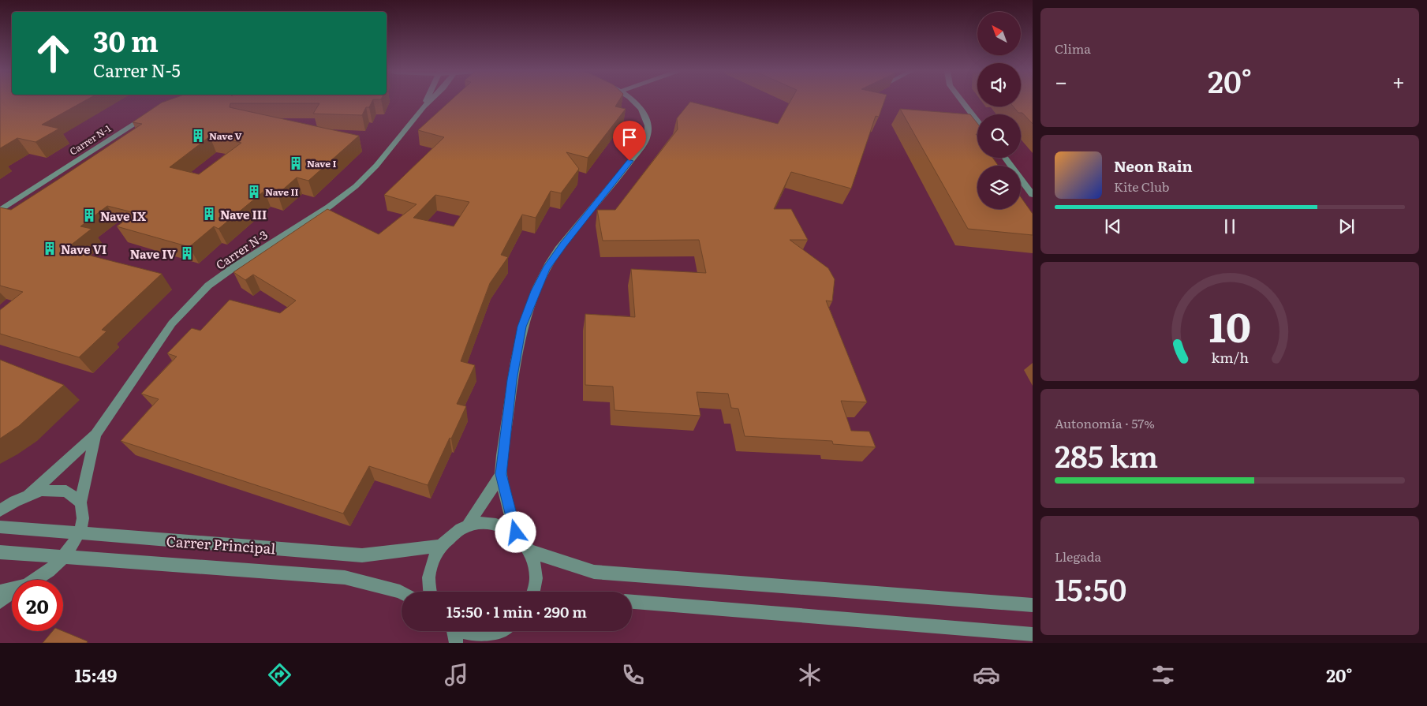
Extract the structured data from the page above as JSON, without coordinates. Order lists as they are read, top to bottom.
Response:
{
  "streets": {
    "street": ["Carrer N-1", "Carrer N-3", "Carrer Principal"]
  },
  "places": {
    "building": [
      "Nave V",
      "Nave I",
      "Nave II",
      "Nave III",
      "Nave IX",
      "Nave VI",
      "Nave IV"
    ]
  },
  "north": "top left",
  "page": {
    "tile": [
      "Clima",
      ["Autonomía · 57%", "285 km"],
      ["Llegada", "15:50"]
    ],
    "turn": ["30 m", "Carrer N-5"],
    "heat": ["−", "20°", "+"],
    "song": ["Neon Rain", "Kite Club"],
    "limit": "20",
    "trip": "15:50 · 1 min · 290 m",
    "tabs": ["15:49", "20°"],
    "gauge": ["10", "km/h"]
  }
}
